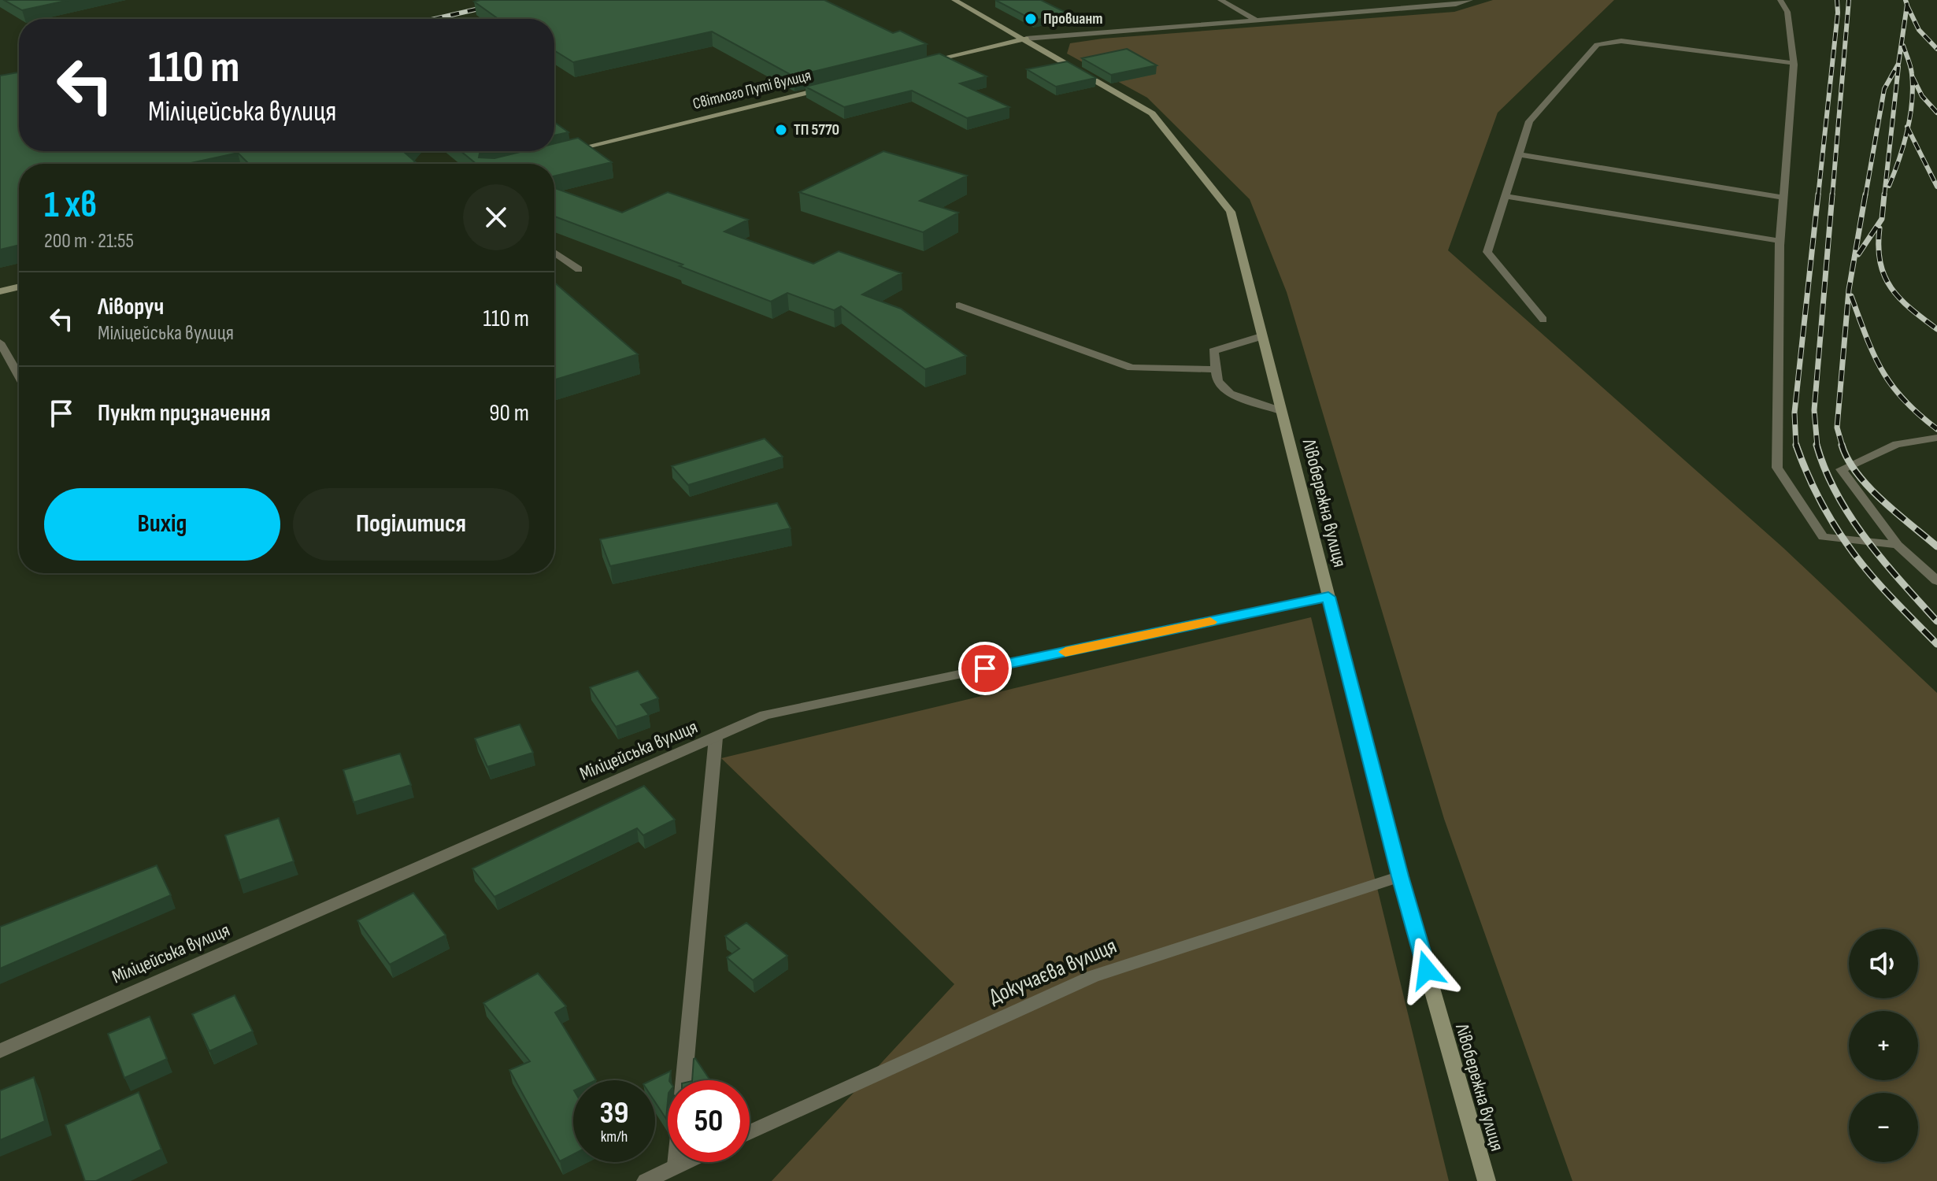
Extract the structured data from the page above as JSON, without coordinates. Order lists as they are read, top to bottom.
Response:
{
  "streets": {
    "main road": ["Світлого Путі вулиця", "Лівобережна вулиця"],
    "street": ["Міліцейська вулиця", "Докучаєва вулиця"]
  },
  "crossings": [
    ["Лівобережна вулиця", "Міліцейська вулиця"],
    ["Лівобережна вулиця", "Докучаєва вулиця"]
  ],
  "places": ["Провиант", "ТП 5770"],
  "page": {
    "turn": ["110 m", "Міліцейська вулиця"],
    "heading": ["1 хв", "200 m · 21:55"],
    "list": [
      {
        "name": "Ліворуч",
        "note": "Міліцейська вулиця",
        "value": "110 m"
      },
      {
        "name": "Пункт призначення",
        "value": "90 m"
      }
    ],
    "buttons": ["Вихід", "Поділитися"],
    "map_buttons": ["+", "−"],
    "speed": "39 km/h",
    "limit": "50"
  }
}
